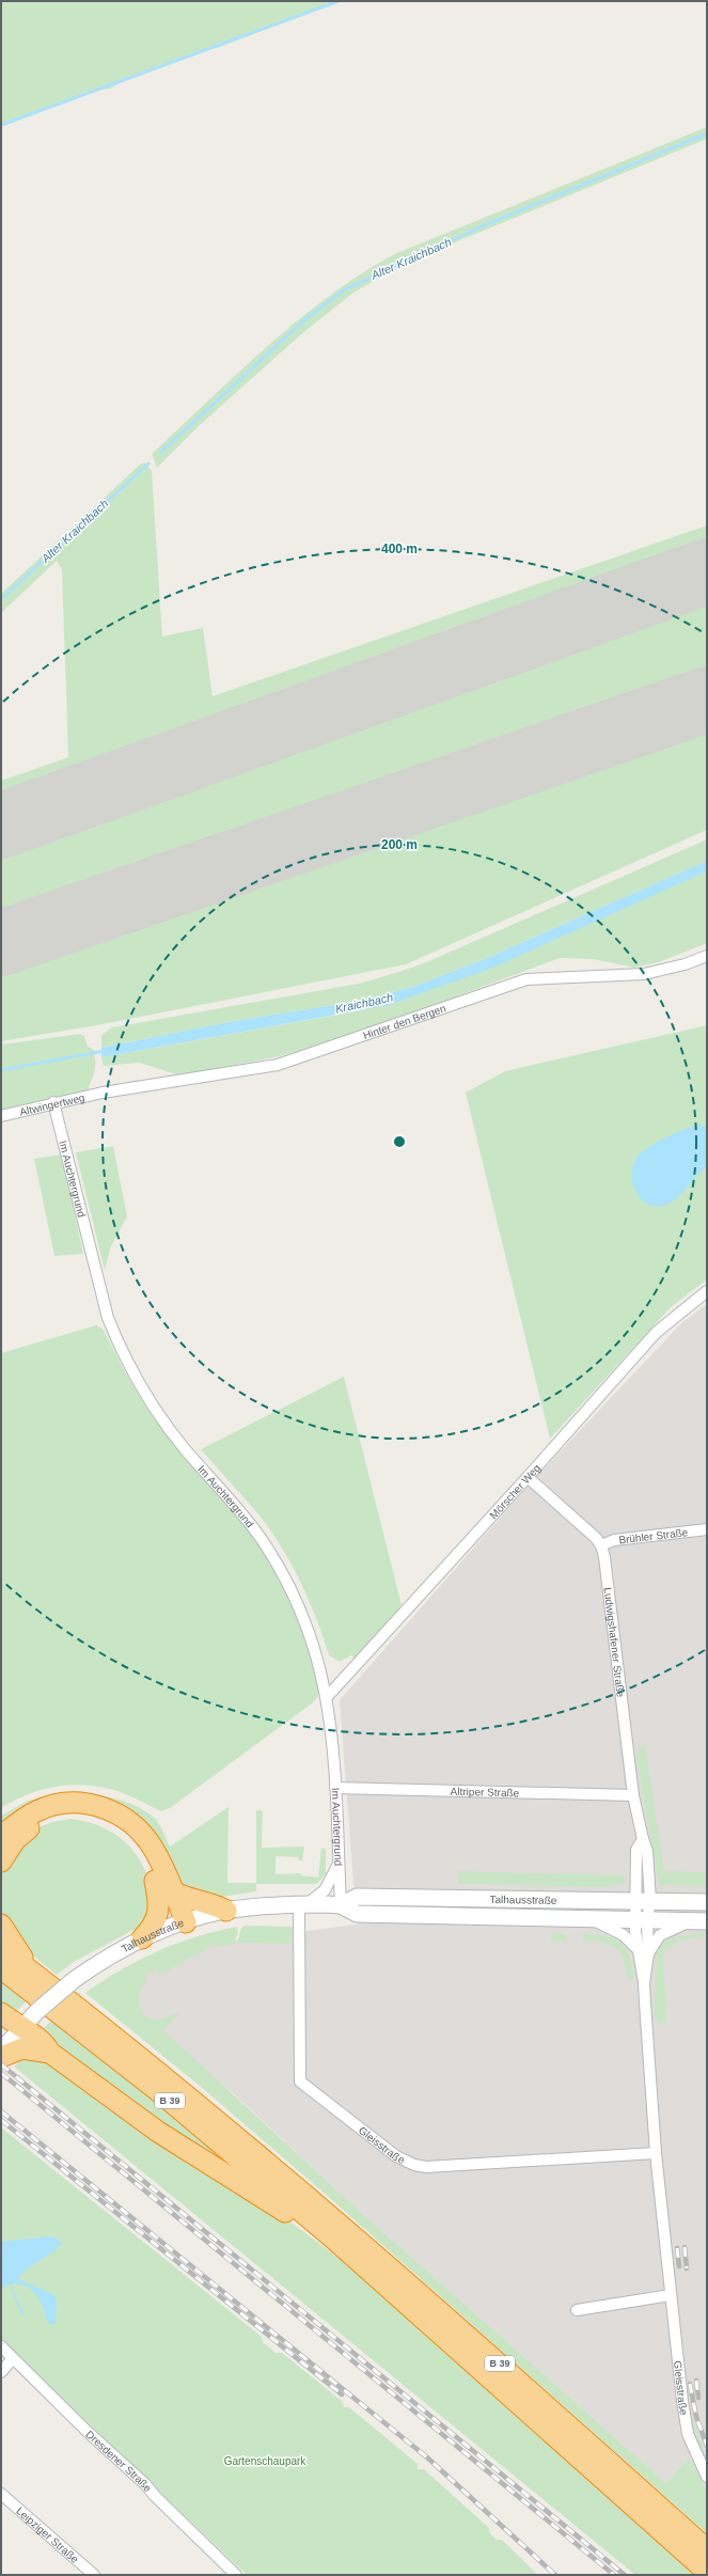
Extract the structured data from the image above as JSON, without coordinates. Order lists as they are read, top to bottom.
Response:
{
  "streets": {
    "highway": ["B 39"],
    "main road": ["Talhausstraße"],
    "street": [
      "Hinter den Bergen",
      "Altwingertweg",
      "Im Auchtergrund",
      "Mörscher Weg",
      "Brühler Straße",
      "Ludwigshafener Straße",
      "Altriper Straße",
      "Gleisstraße",
      "Dresdener Straße",
      "Leipziger Straße"
    ]
  },
  "crossings": [
    ["Hinter den Bergen", "Altwingertweg"],
    ["Altwingertweg", "Im Auchtergrund"],
    ["Im Auchtergrund", "Mörscher Weg"],
    ["Im Auchtergrund", "Altriper Straße"],
    ["Im Auchtergrund", "Talhausstraße"],
    ["Brühler Straße", "Ludwigshafener Straße"],
    ["Ludwigshafener Straße", "Altriper Straße"],
    ["Ludwigshafener Straße", "Talhausstraße"],
    ["Ludwigshafener Straße", "Gleisstraße"],
    ["Talhausstraße", "B 39"],
    ["Talhausstraße", "Gleisstraße"]
  ],
  "water": ["Alter Kraichbach", "Kraichbach"],
  "parks": ["Gartenschaupark"],
  "rings": ["400 m", "200 m"]
}
